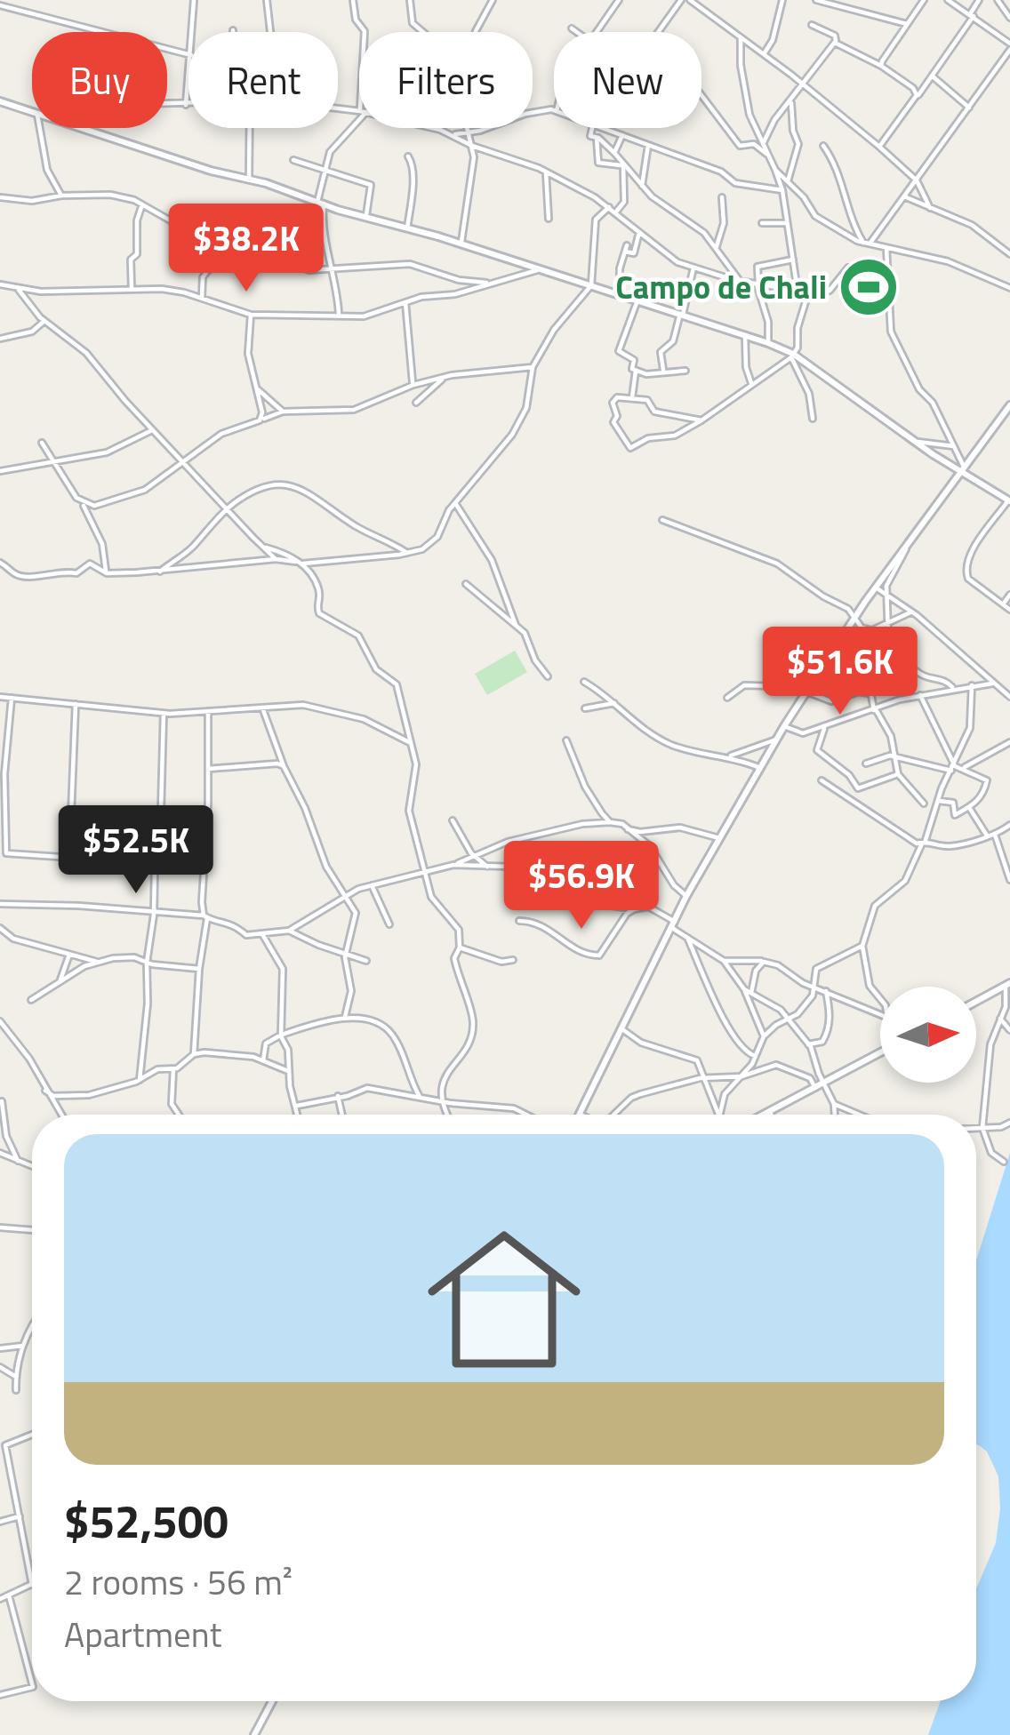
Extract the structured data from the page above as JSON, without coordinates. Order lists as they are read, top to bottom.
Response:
{
  "places": {
    "sports": ["Campo de Chali"]
  },
  "north": "right",
  "page": {
    "chip": [
      "Buy",
      "Rent",
      "Filters",
      "New"
    ],
    "price": [
      "$38.2K",
      "$51.6K",
      "$52.5K",
      "$56.9K"
    ],
    "list": [
      {
        "name": "$52,500",
        "note": "2 rooms · 56 m² · Apartment"
      }
    ]
  }
}
